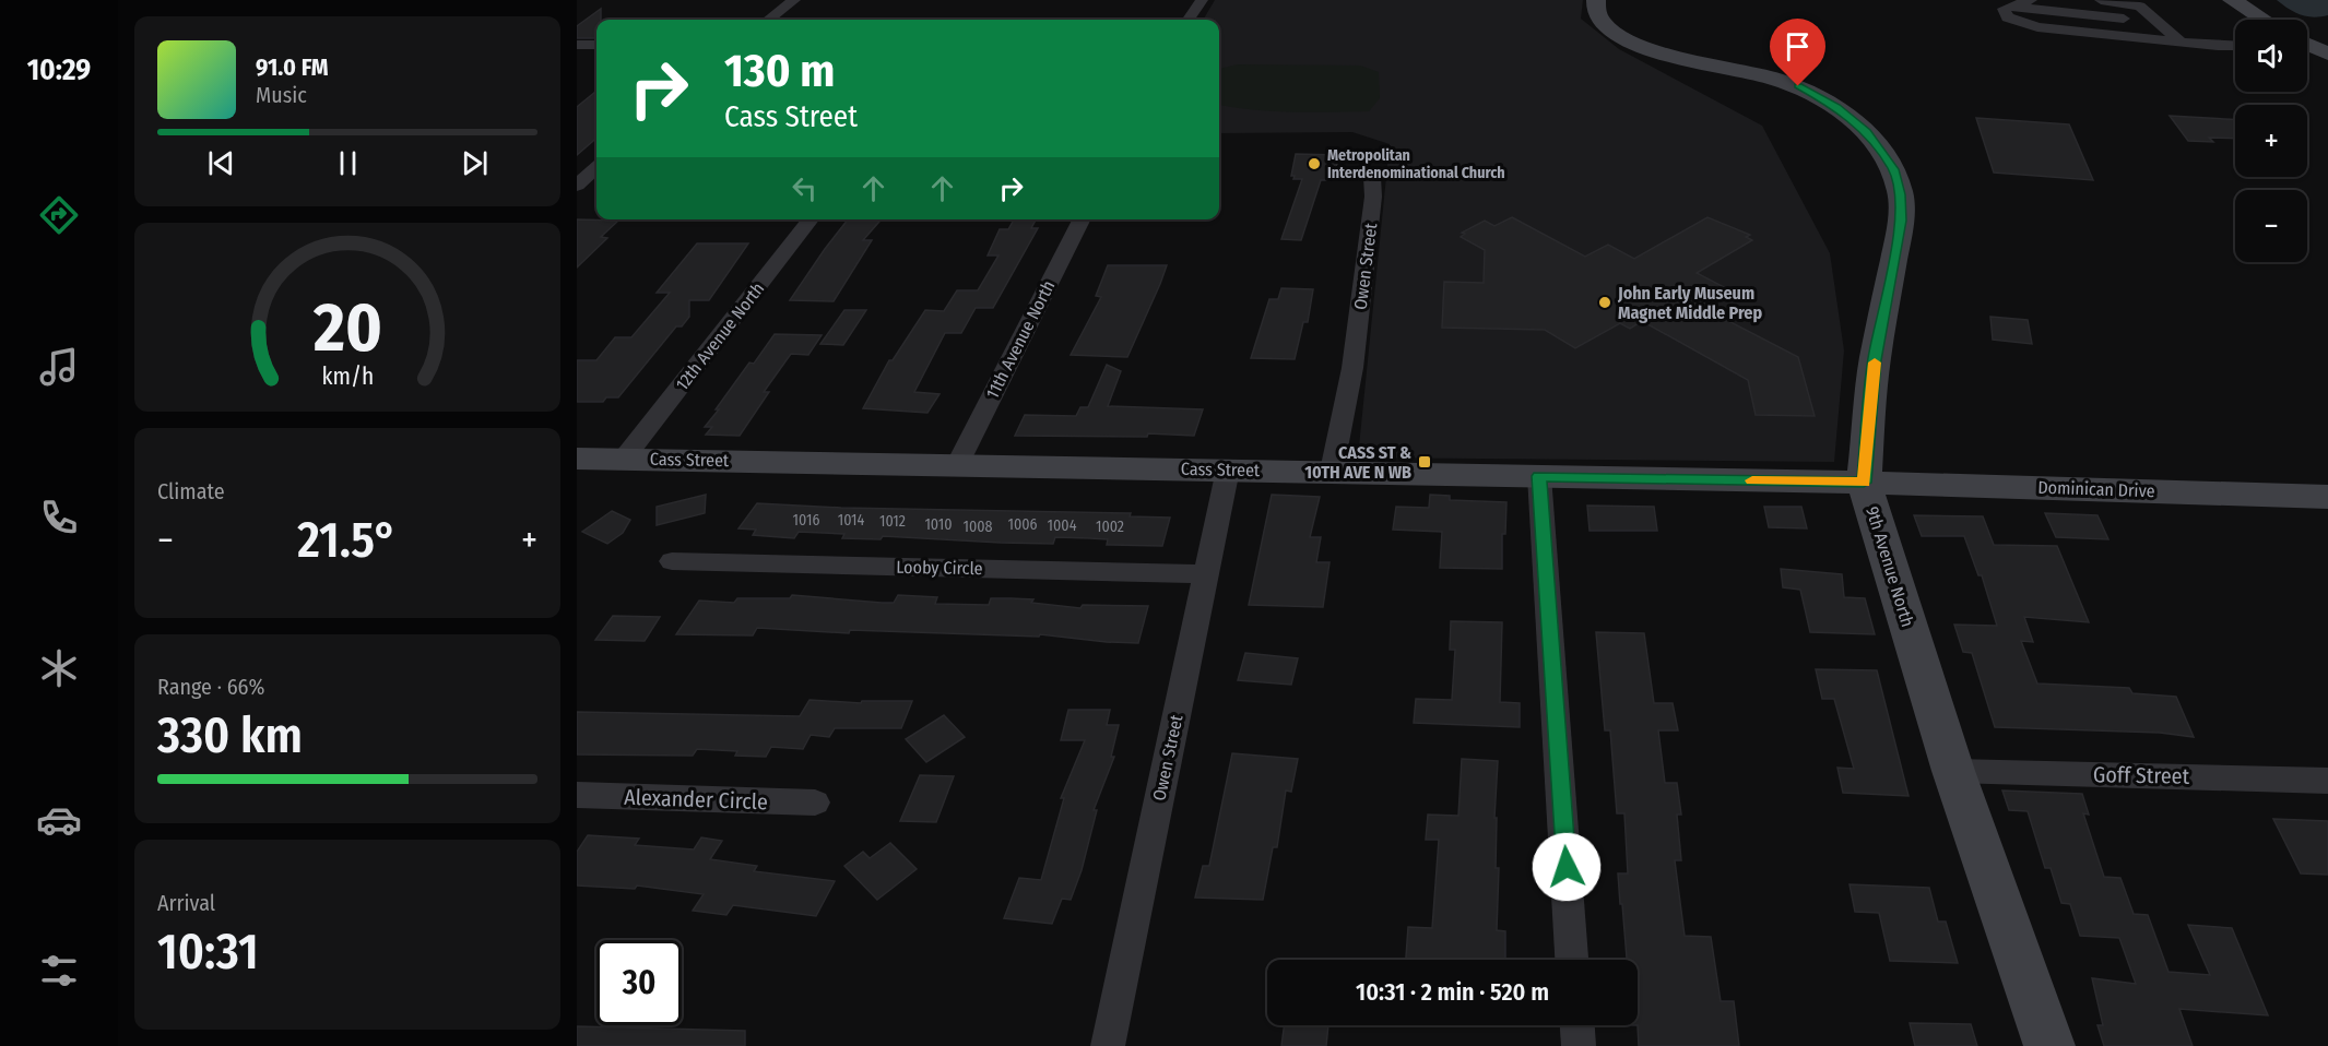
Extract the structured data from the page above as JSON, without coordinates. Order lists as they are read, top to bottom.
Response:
{
  "streets": {
    "street": [
      "Owen Street",
      "12th Avenue North",
      "11th Avenue North",
      "Cass Street",
      "Dominican Drive",
      "9th Avenue North",
      "Looby Circle",
      "Goff Street",
      "Alexander Circle"
    ]
  },
  "crossings": [
    ["Owen Street", "Cass Street"],
    ["Owen Street", "Looby Circle"],
    ["12th Avenue North", "Cass Street"],
    ["11th Avenue North", "Cass Street"],
    ["Cass Street", "Dominican Drive"],
    ["Cass Street", "9th Avenue North"],
    ["Dominican Drive", "9th Avenue North"],
    ["9th Avenue North", "Goff Street"]
  ],
  "places": {
    "other": ["Metropolitan Interdenominational Church", "John Early Museum Magnet Middle Prep"],
    "transit": ["CASS ST & 10TH AVE N WB"]
  },
  "house_numbers": [
    "1016",
    "1014",
    "1012",
    "1010",
    "1006",
    "1004",
    "1008",
    "1002"
  ],
  "page": {
    "tabs": "10:29",
    "map_buttons": ["+", "−"],
    "turn": ["130 m", "Cass Street"],
    "song": ["91.0 FM", "Music"],
    "tile": [
      "Climate",
      ["Range · 66%", "330 km"],
      ["Arrival", "10:31"]
    ],
    "heat": ["−", "21.5°", "+"],
    "limit": "30",
    "trip": "10:31 · 2 min · 520 m",
    "gauge": ["20", "km/h"]
  }
}
